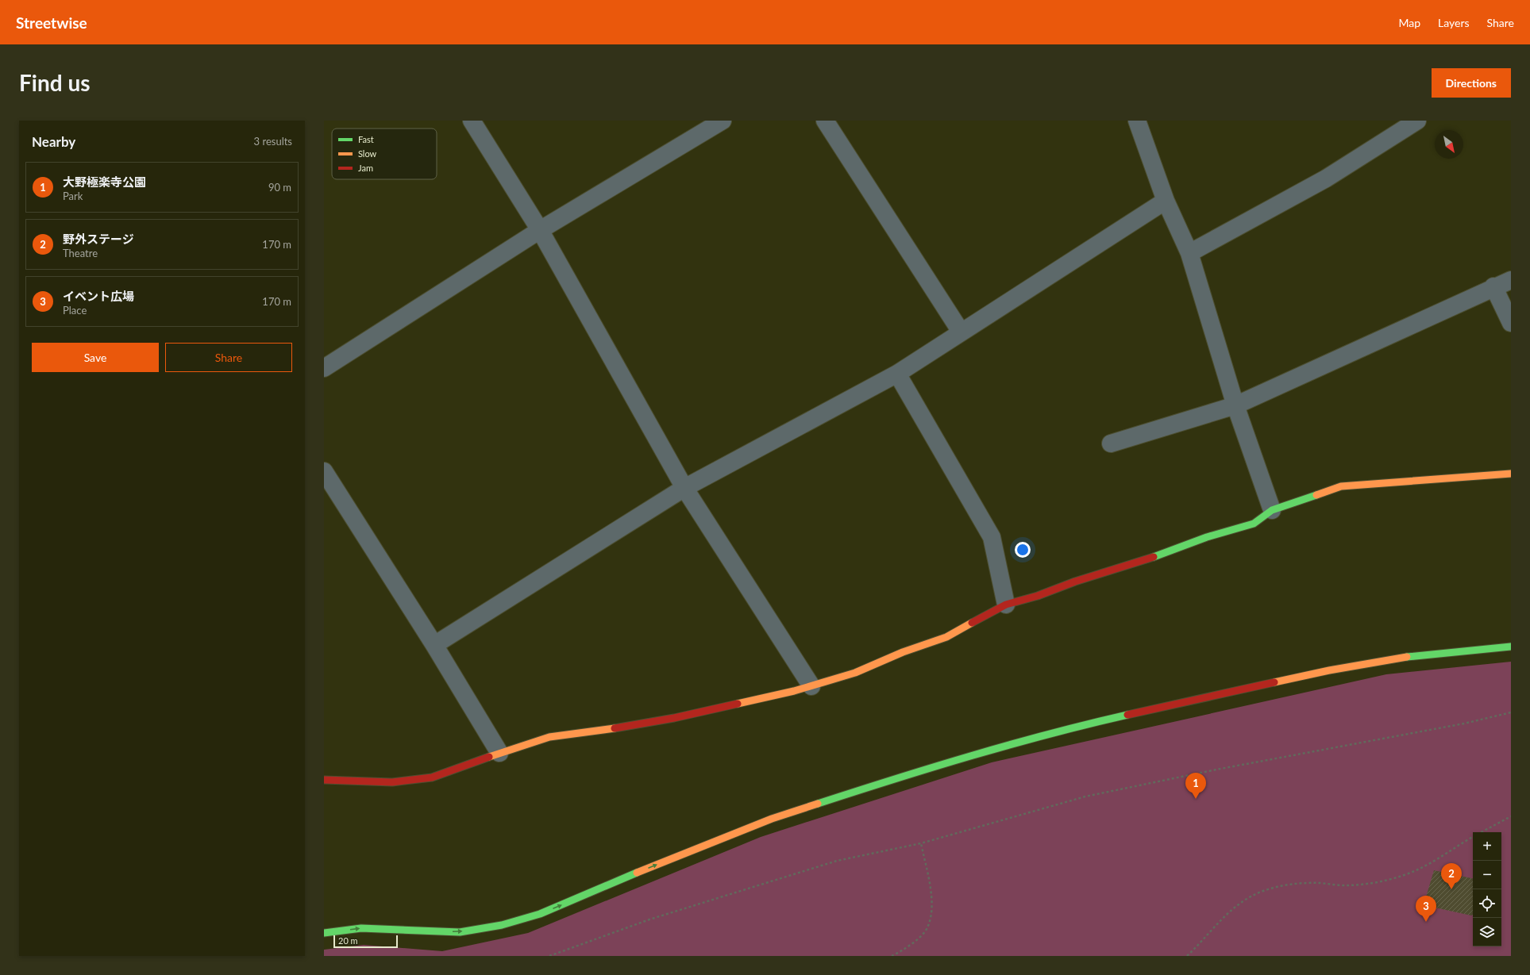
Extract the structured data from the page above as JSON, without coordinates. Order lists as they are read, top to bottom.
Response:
{
  "legend": ["Fast", "Slow", "Jam"],
  "scale_bar": "20 m",
  "north": "bottom right",
  "page": {
    "header": "Streetwise",
    "nav": ["Map", "Layers", "Share"],
    "buttons": [
      "Directions",
      ["Save", "Share"]
    ],
    "title": "Find us",
    "heading": ["Nearby", "3 results"],
    "list": [
      {
        "mark": "1",
        "name": "大野極楽寺公園",
        "note": "Park",
        "value": "90 m"
      },
      {
        "mark": "2",
        "name": "野外ステージ",
        "note": "Theatre",
        "value": "170 m"
      },
      {
        "mark": "3",
        "name": "イベント広場",
        "note": "Place",
        "value": "170 m"
      }
    ],
    "pins": ["1", "2", "3"],
    "map_buttons": ["+", "−"],
    "scale": "20 m"
  }
}
